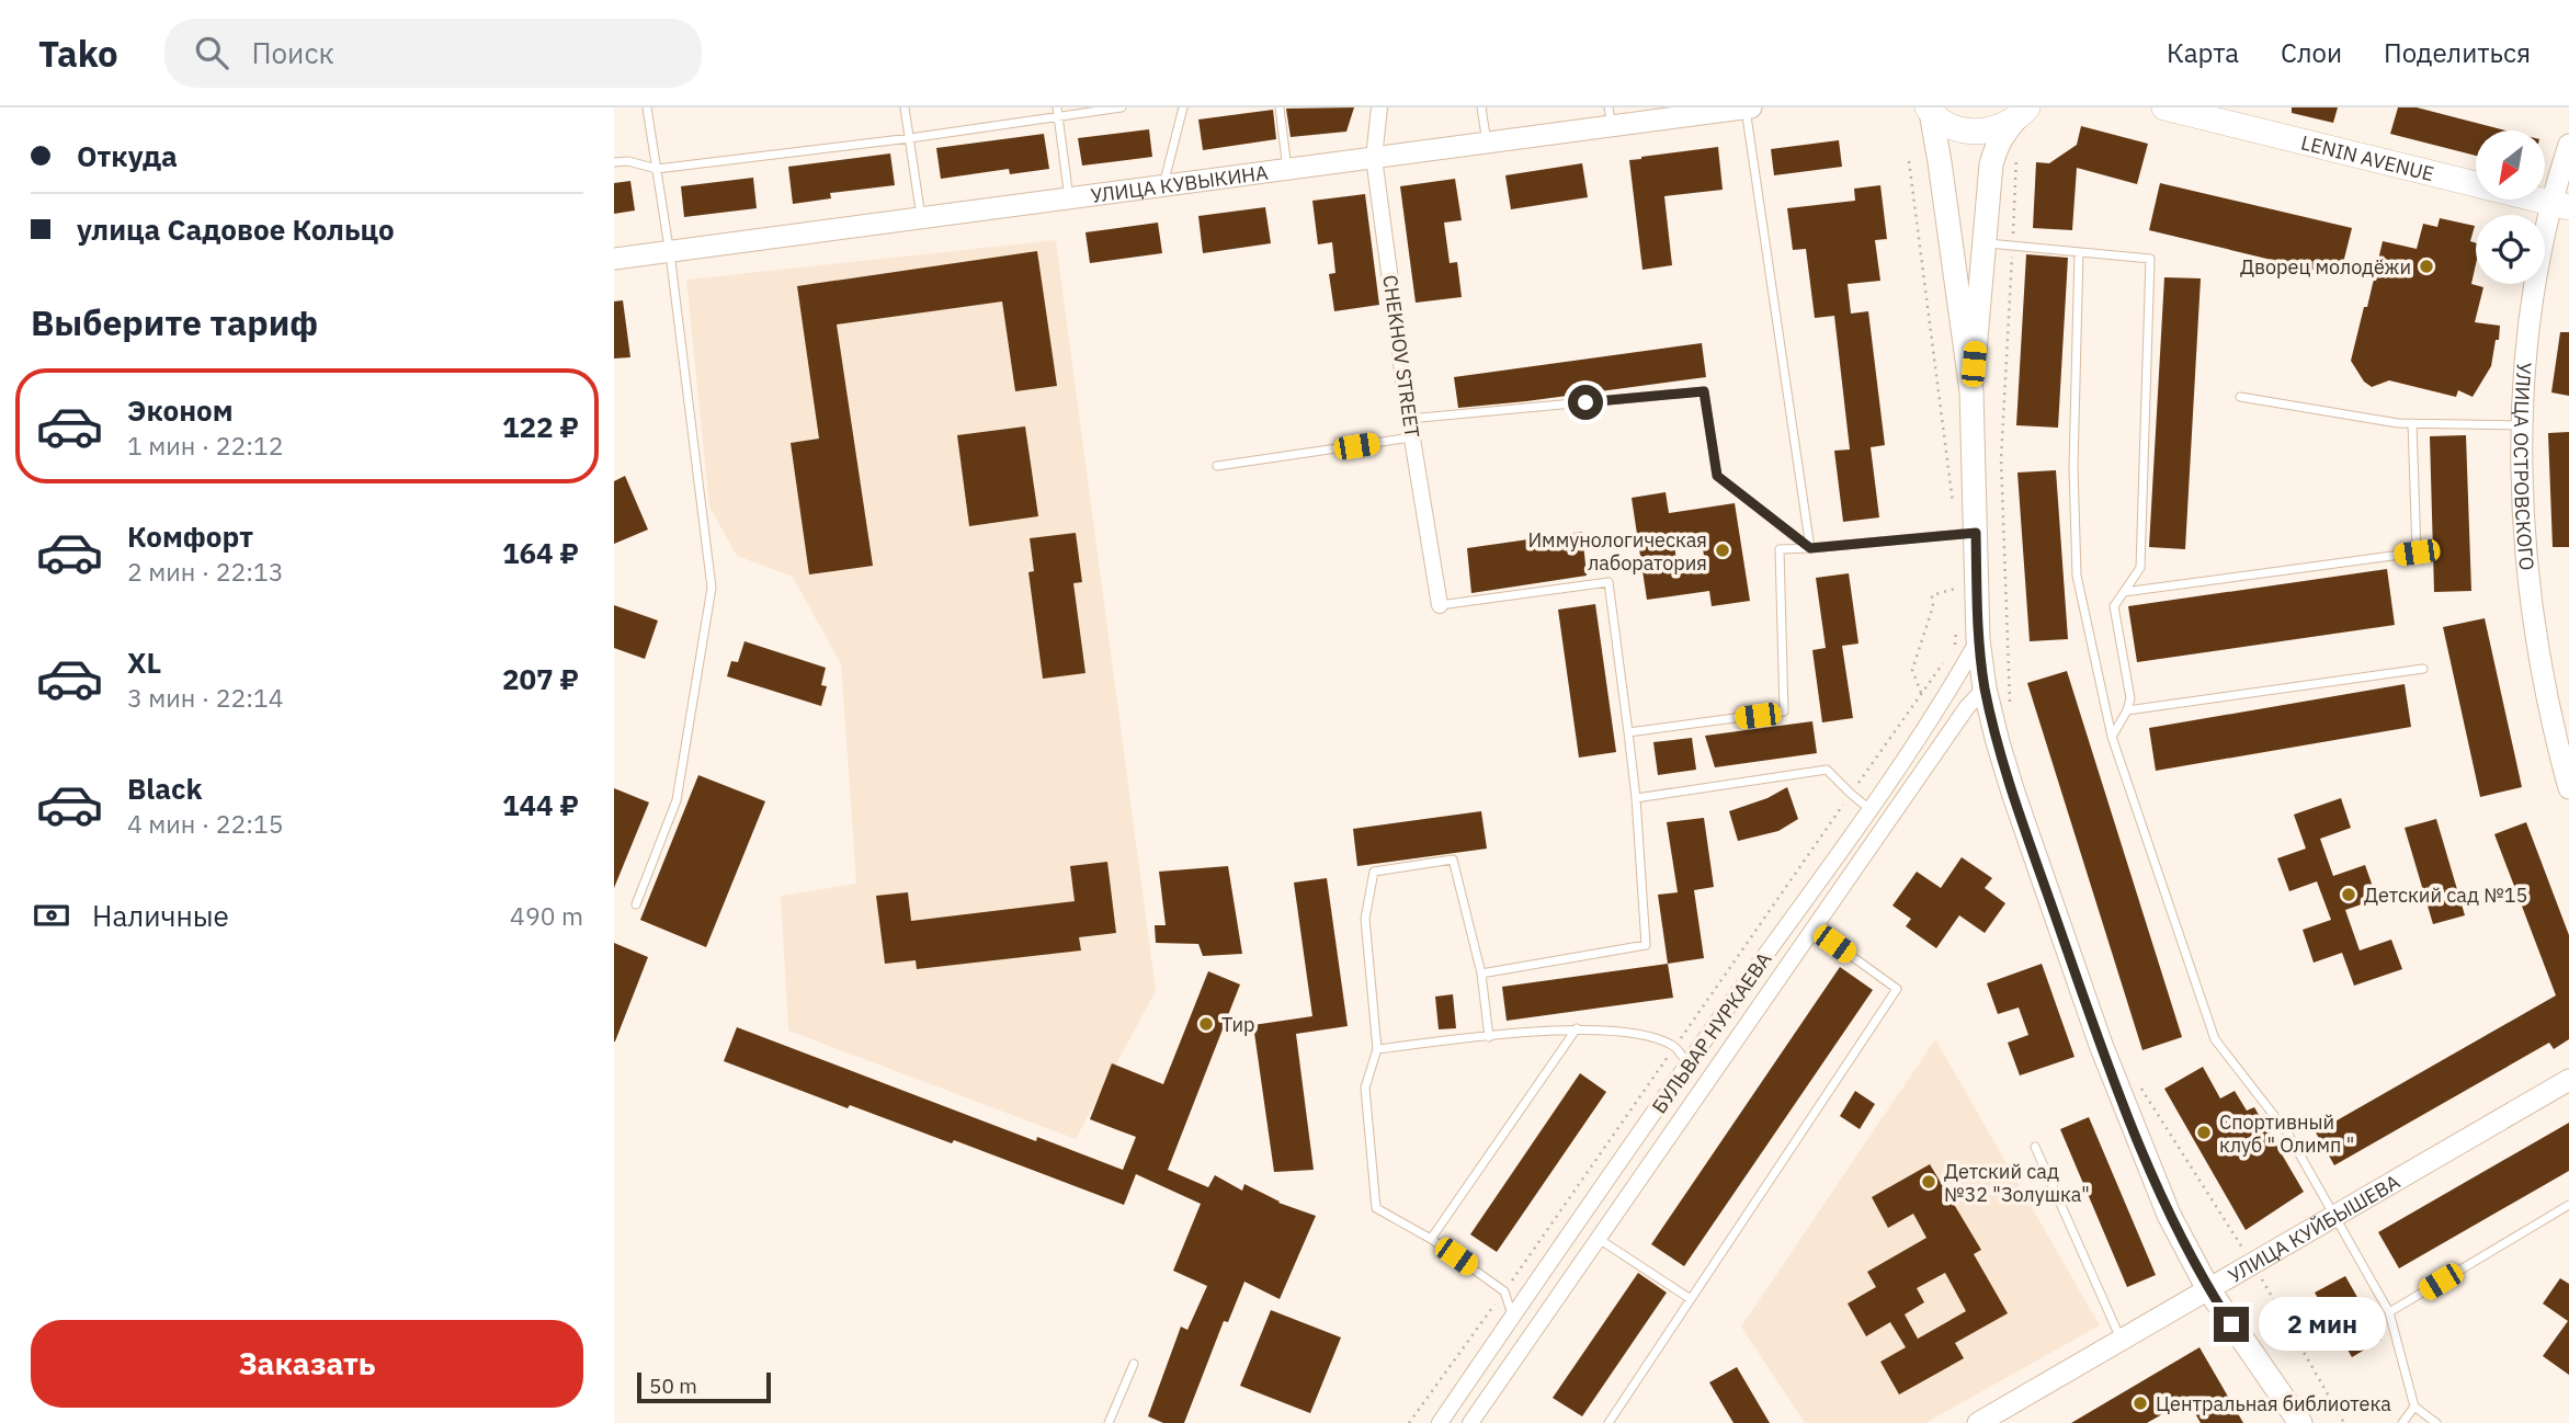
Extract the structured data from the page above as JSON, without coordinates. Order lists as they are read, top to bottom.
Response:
{
  "streets": {
    "main road": ["LENIN AVENUE"],
    "street": [
      "УЛИЦА КУВЫКИНА",
      "CHEKHOV STREET",
      "УЛИЦА ОСТРОВСКОГО",
      "БУЛЬВАР НУРКАЕВА",
      "УЛИЦА КУЙБЫШЕВА"
    ]
  },
  "crossings": [
    ["LENIN AVENUE", "УЛИЦА ОСТРОВСКОГО"],
    ["УЛИЦА КУВЫКИНА", "CHEKHOV STREET"]
  ],
  "places": [
    "Дворец молодёжи",
    "Иммунологическая лаборатория",
    "Детский сад №15",
    "Тир",
    "Спортивный клуб \" Олимп \"",
    "Детский сад №32 \"Золушка\"",
    "Центральная библиотека"
  ],
  "scale_bar": "50 m",
  "north": "bottom left",
  "page": {
    "header": "Tako",
    "search": "Поиск",
    "nav": ["Карта", "Слои", "Поделиться"],
    "banner": ["Откуда", "улица Садовое Кольцо"],
    "heading": "Выберите тариф",
    "list": [
      {
        "name": "Эконом",
        "note": "1 мин · 22:12",
        "value": "122 ₽"
      },
      {
        "name": "Комфорт",
        "note": "2 мин · 22:13",
        "value": "164 ₽"
      },
      {
        "name": "XL",
        "note": "3 мин · 22:14",
        "value": "207 ₽"
      },
      {
        "name": "Black",
        "note": "4 мин · 22:15",
        "value": "144 ₽"
      }
    ],
    "pay": ["Наличные", "490 m"],
    "bubble": "2 мин",
    "buttons": "Заказать",
    "scale": "50 m"
  }
}
